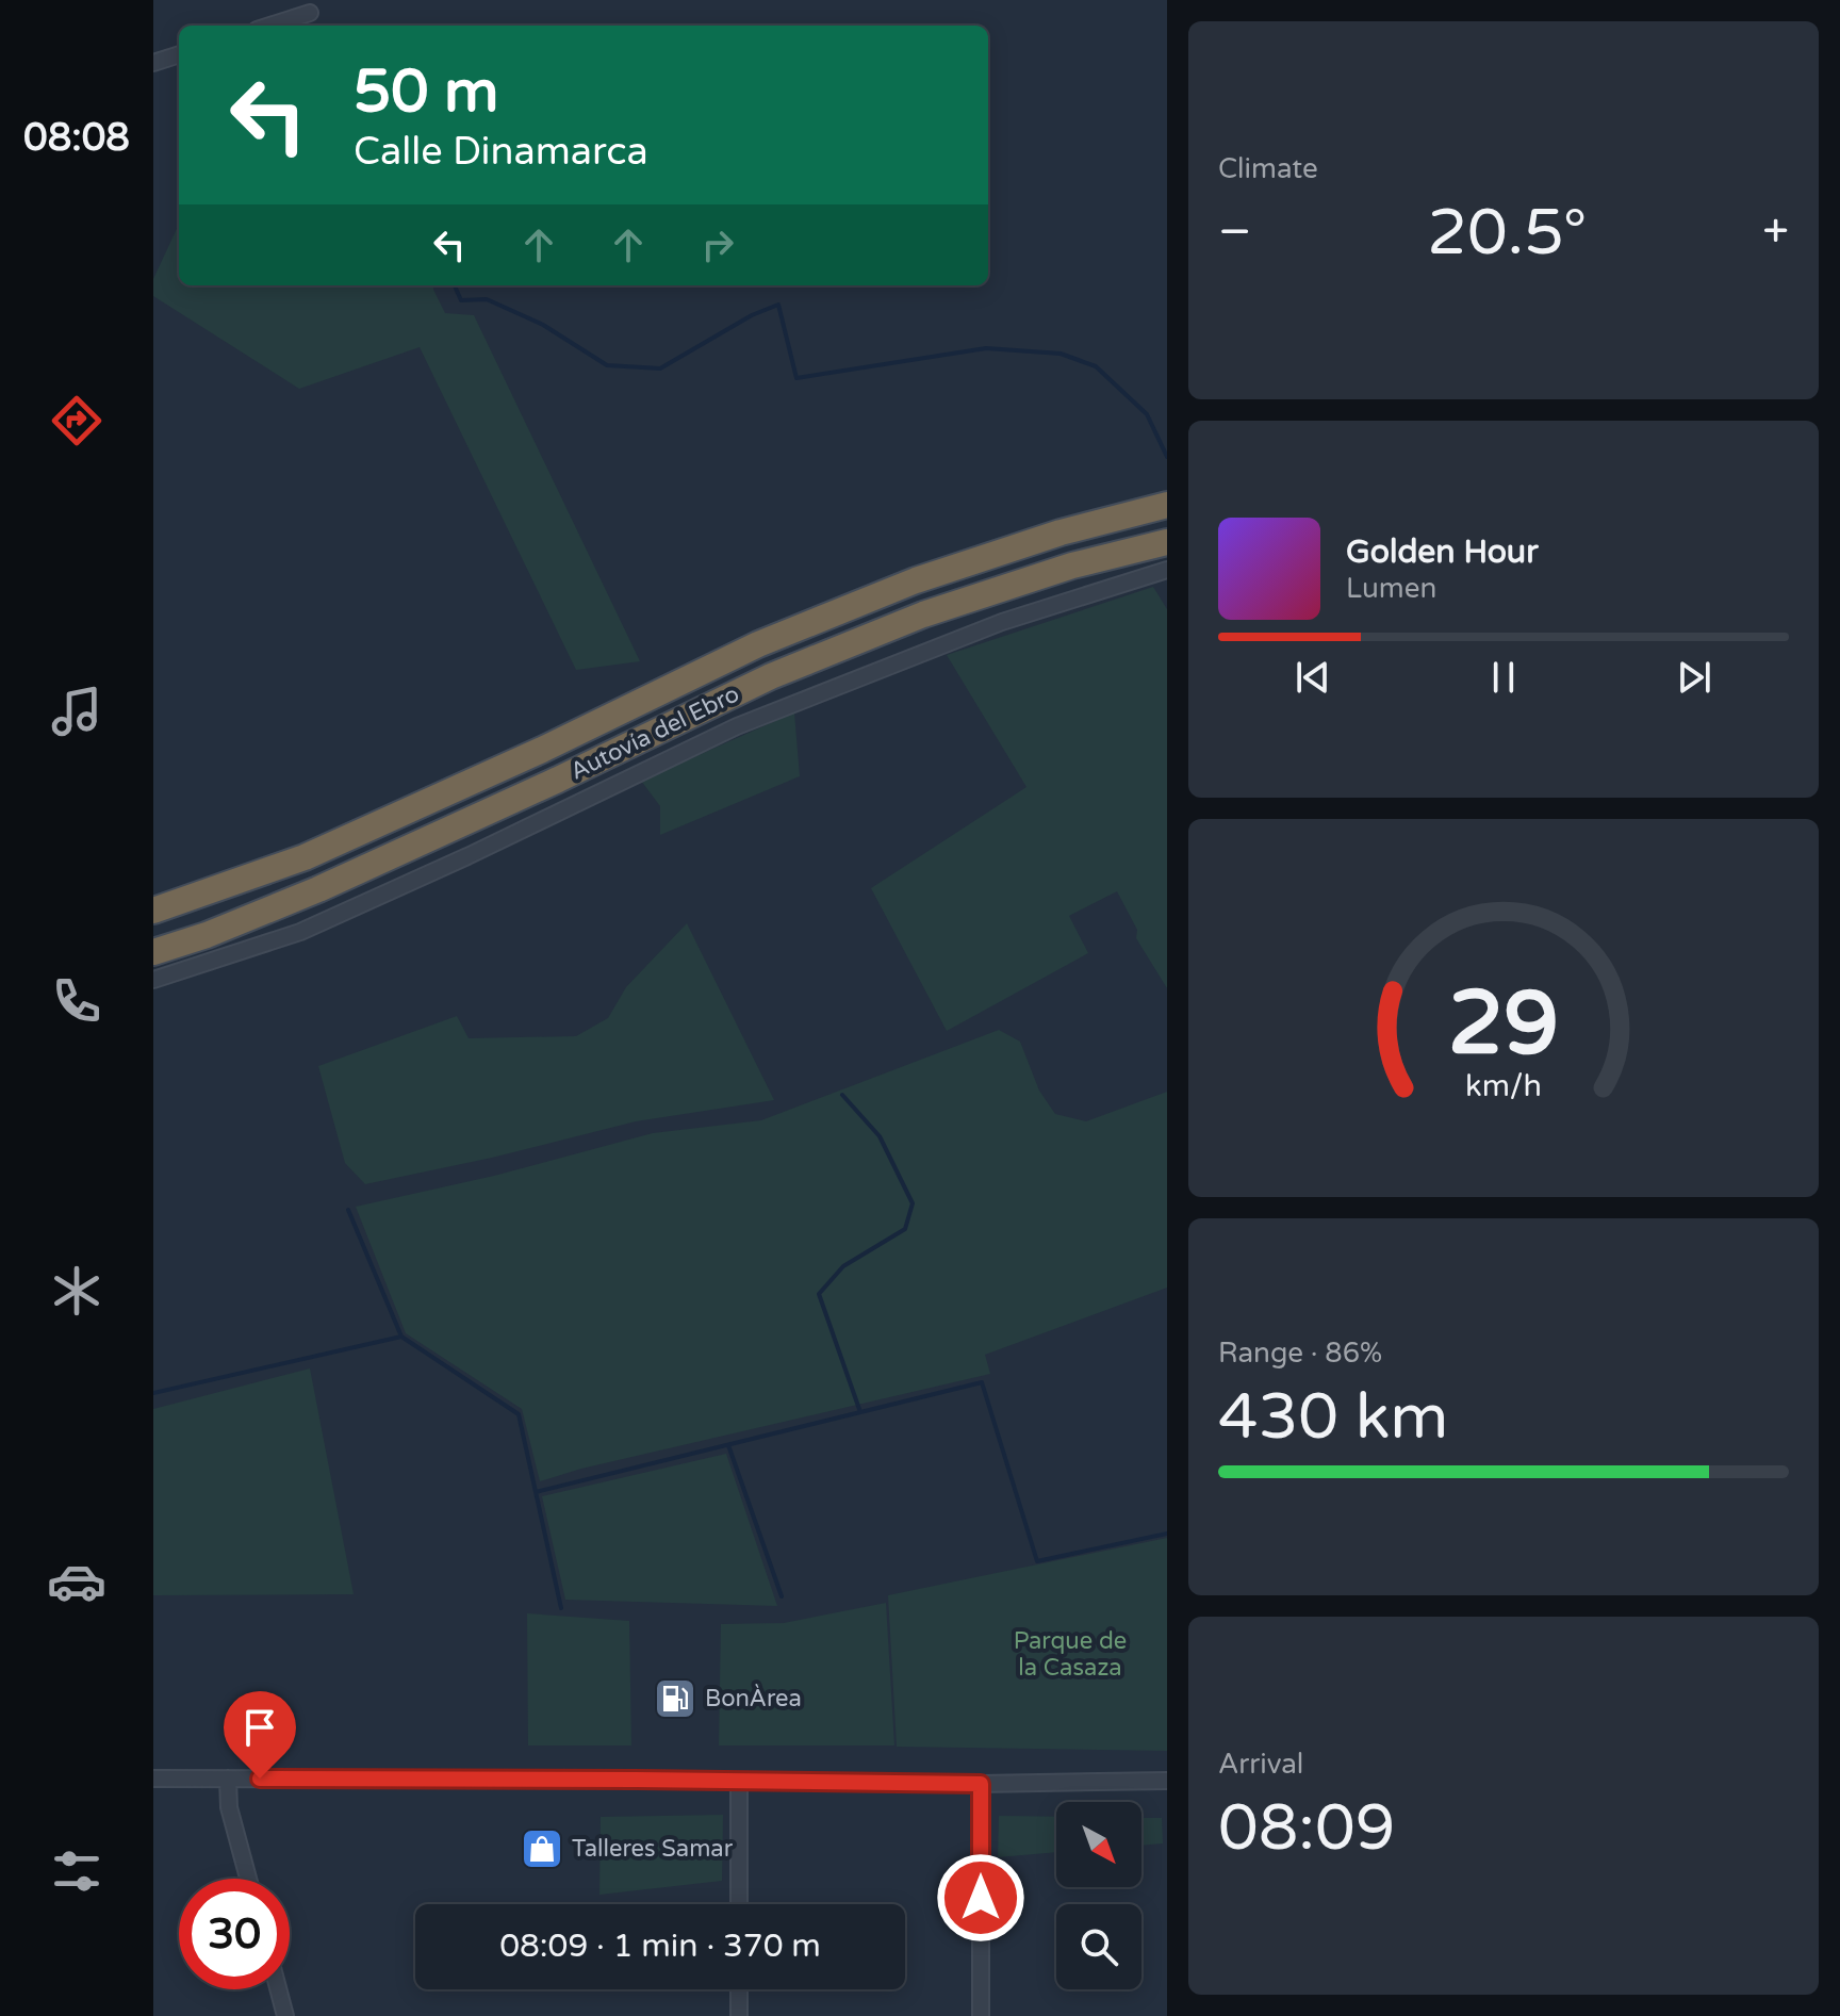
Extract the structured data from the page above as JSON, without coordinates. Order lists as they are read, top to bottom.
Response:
{
  "streets": {
    "highway": ["Autovía del Ebro"]
  },
  "parks": ["Parque de la Casaza"],
  "places": {
    "fuel station": ["BonÀrea"],
    "shop": ["Talleres Samar"]
  },
  "north": "bottom right",
  "page": {
    "tabs": "08:08",
    "tile": [
      "Climate",
      ["Range · 86%", "430 km"],
      ["Arrival", "08:09"]
    ],
    "turn": ["50 m", "Calle Dinamarca"],
    "heat": ["−", "20.5°", "+"],
    "song": ["Golden Hour", "Lumen"],
    "limit": "30",
    "trip": "08:09 · 1 min · 370 m",
    "gauge": ["29", "km/h"]
  }
}
